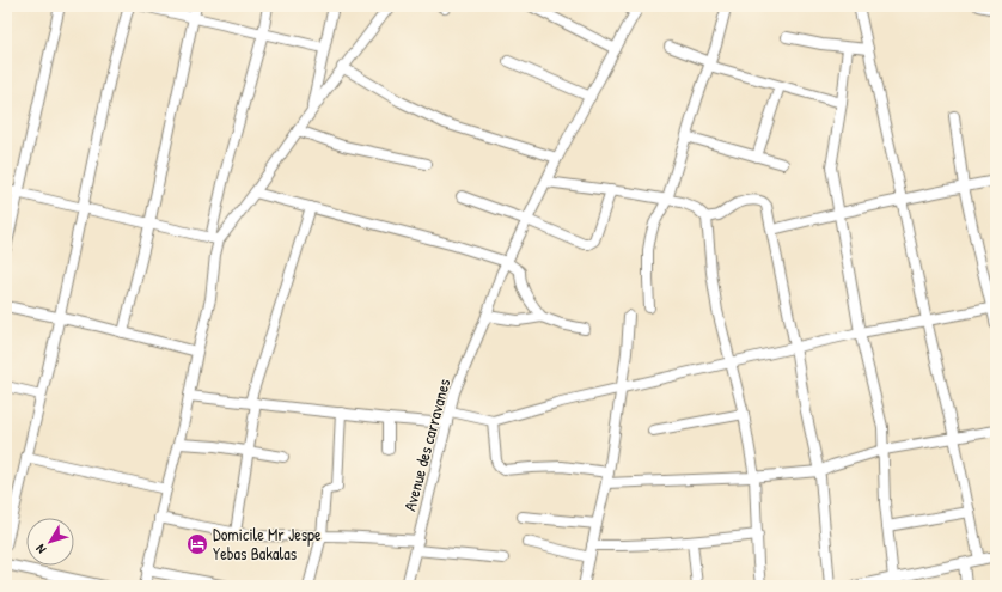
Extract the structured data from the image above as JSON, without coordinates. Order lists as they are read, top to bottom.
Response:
{
  "streets": {
    "street": ["Avenue des carravanes"]
  },
  "places": {
    "hotel": ["Domicile Mr Jespe Yebas Bakalas"]
  },
  "north": "bottom left"
}
